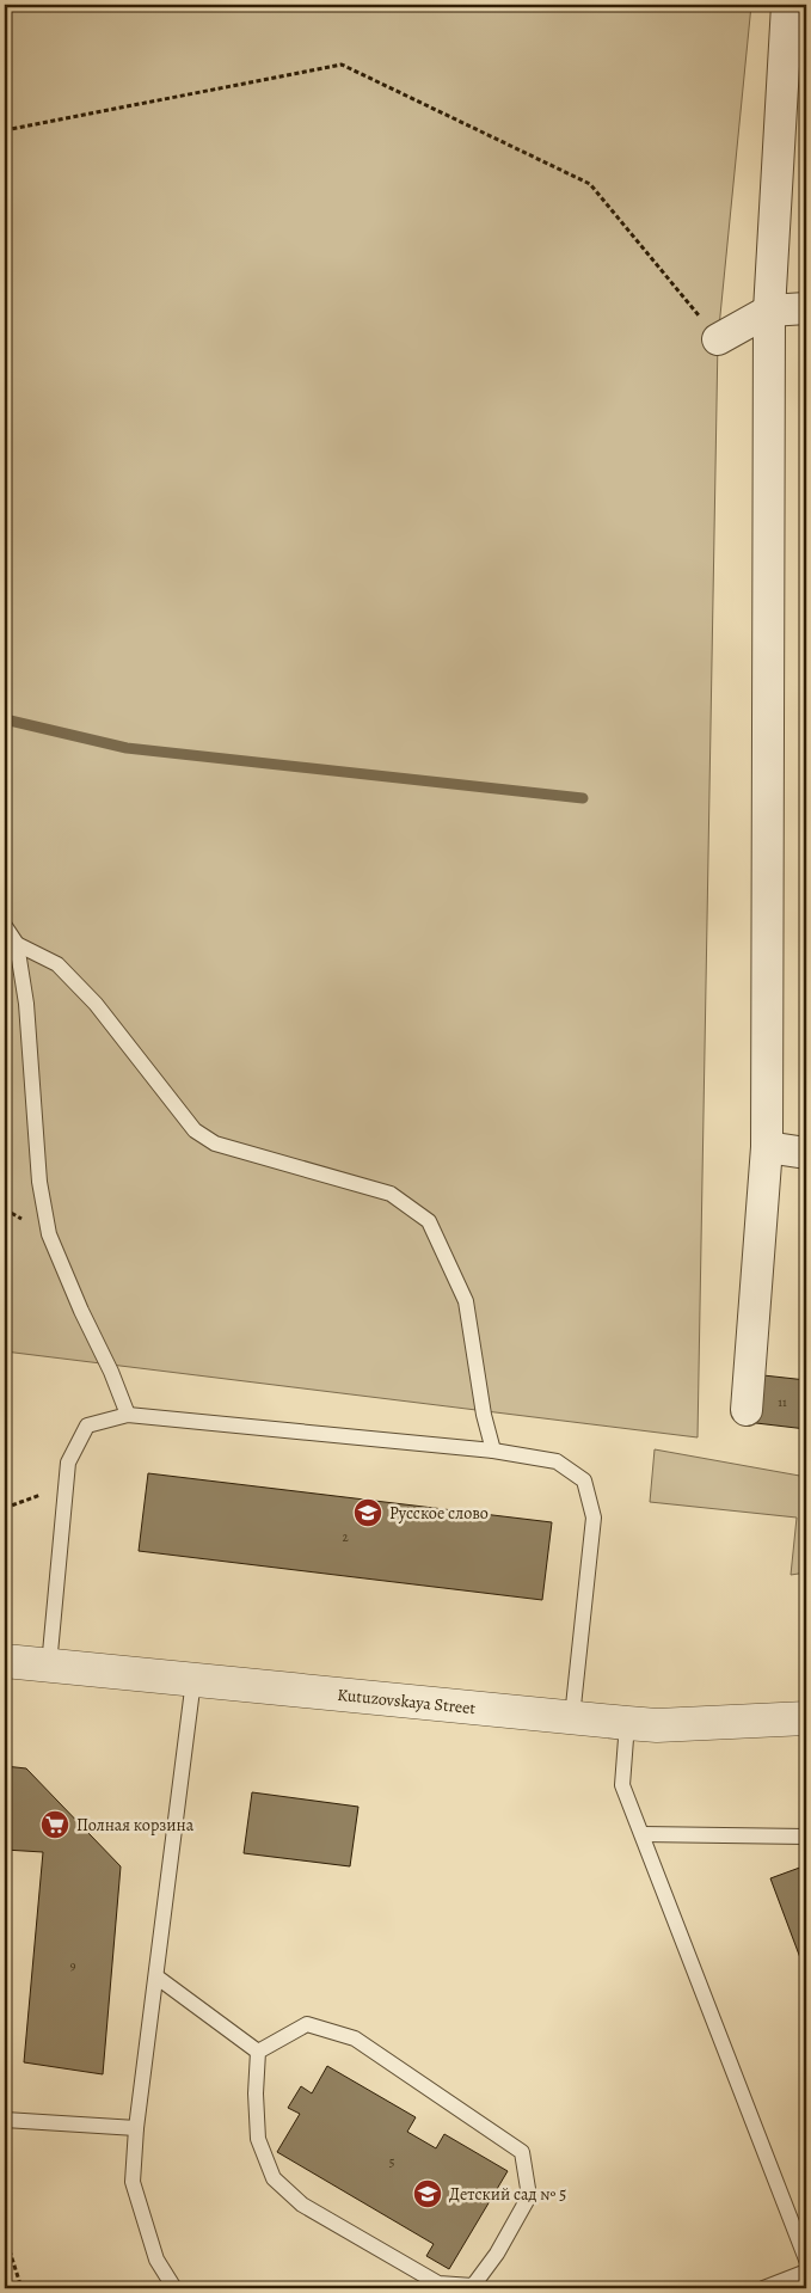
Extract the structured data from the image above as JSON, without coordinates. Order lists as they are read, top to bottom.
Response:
{
  "streets": {
    "street": ["Kutuzovskaya Street"]
  },
  "places": {
    "school or university": ["Русское слово", "Детский сад № 5"],
    "supermarket": ["Полная корзина"]
  },
  "house_numbers": [
    "11",
    "2",
    "9",
    "5"
  ]
}
